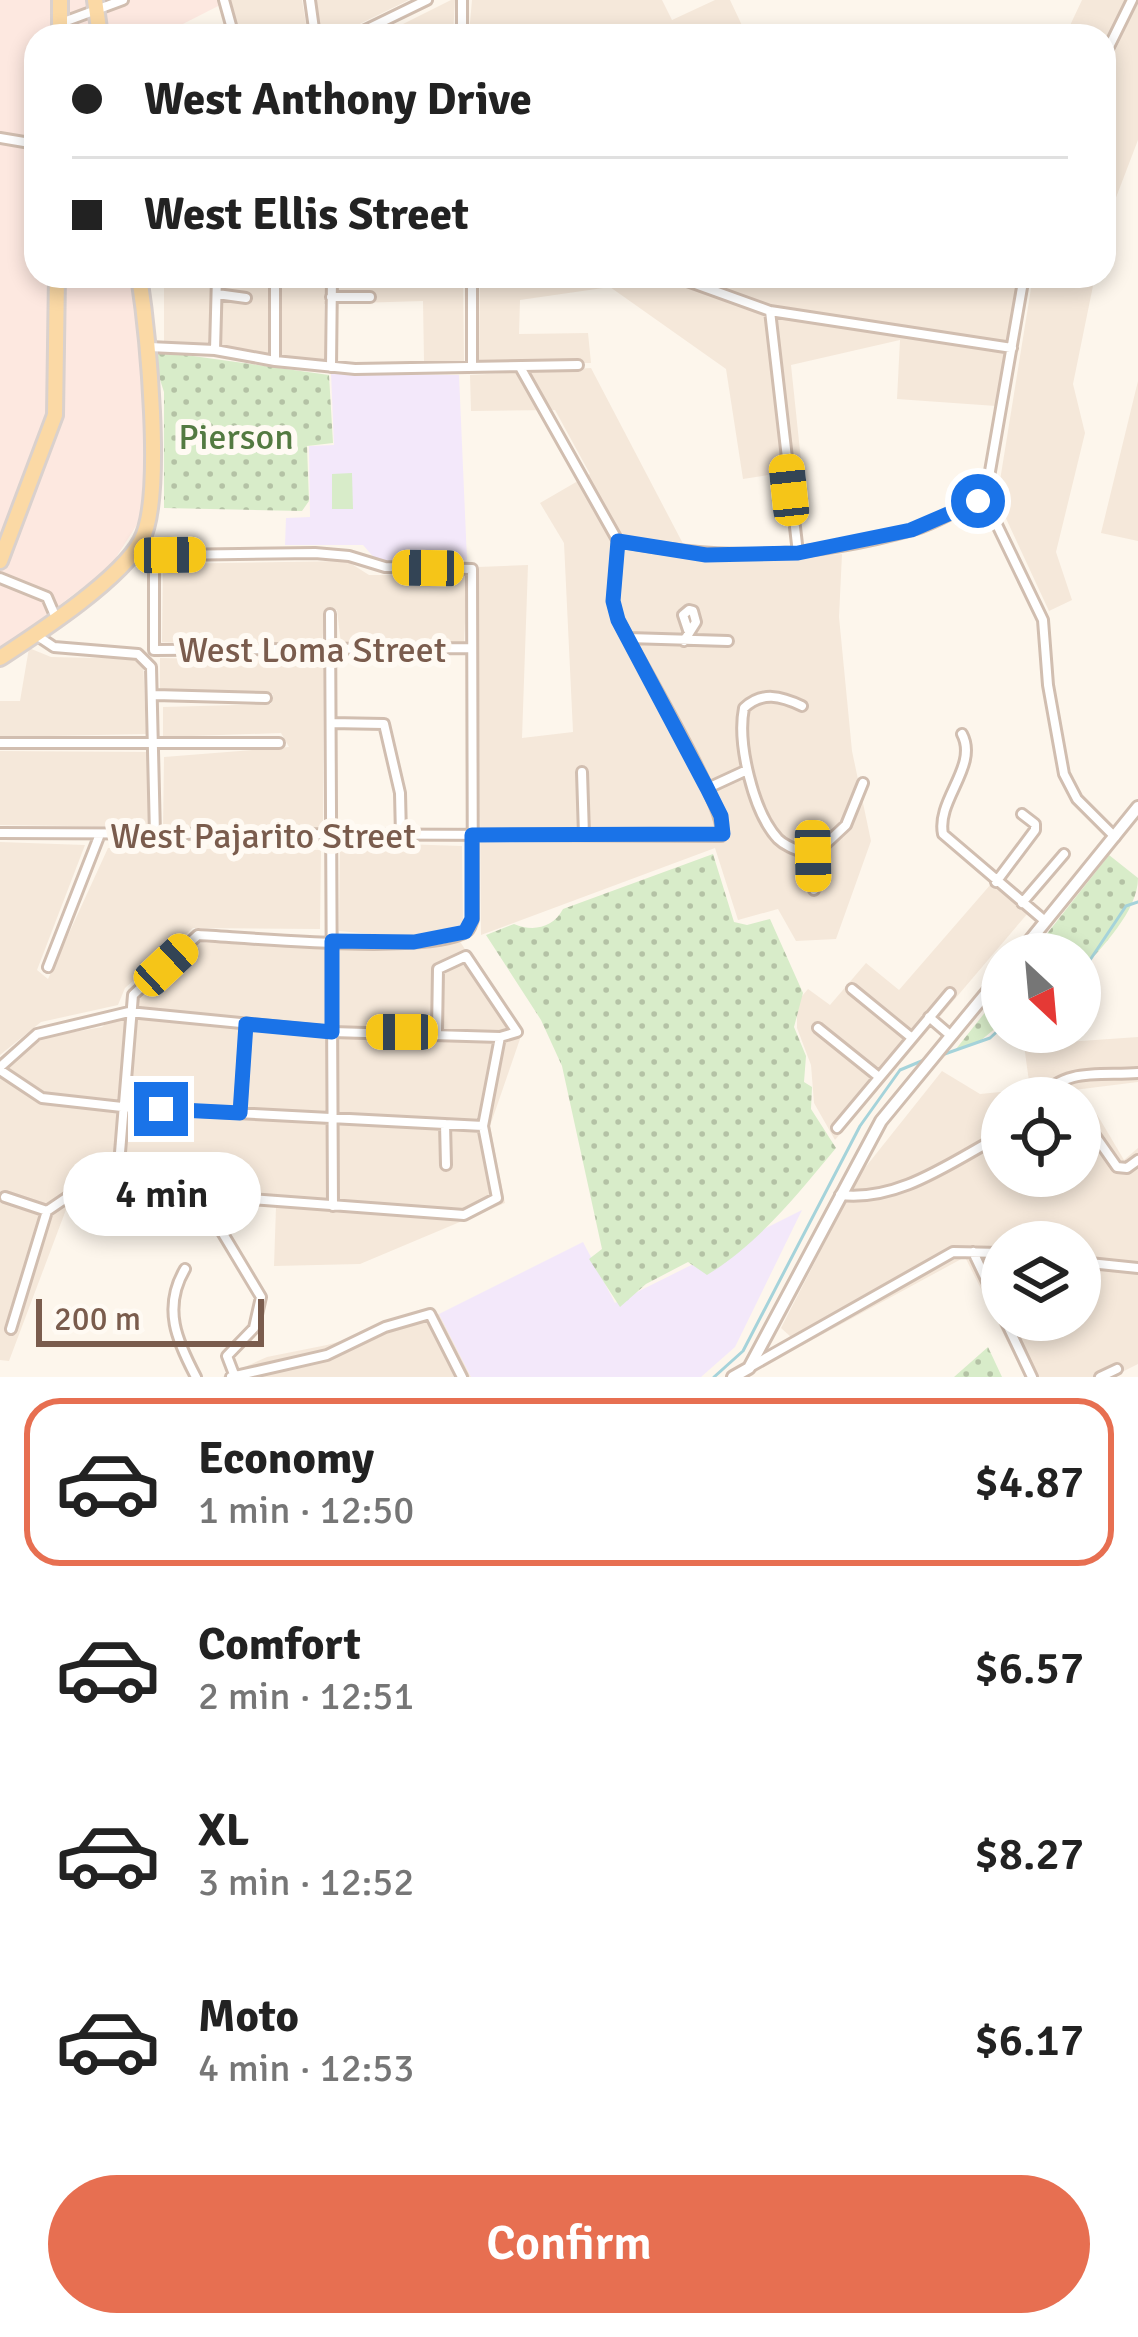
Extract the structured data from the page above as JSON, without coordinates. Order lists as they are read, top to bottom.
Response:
{
  "streets": {
    "street": ["West Loma Street", "West Pajarito Street"]
  },
  "parks": ["Pierson"],
  "scale_bar": "200 m",
  "north": "bottom right",
  "page": {
    "banner": ["West Anthony Drive", "West Ellis Street"],
    "bubble": "4 min",
    "scale": "200 m",
    "list": [
      {
        "name": "Economy",
        "note": "1 min · 12:50",
        "value": "$4.87"
      },
      {
        "name": "Comfort",
        "note": "2 min · 12:51",
        "value": "$6.57"
      },
      {
        "name": "XL",
        "note": "3 min · 12:52",
        "value": "$8.27"
      },
      {
        "name": "Moto",
        "note": "4 min · 12:53",
        "value": "$6.17"
      }
    ],
    "buttons": "Confirm"
  }
}
